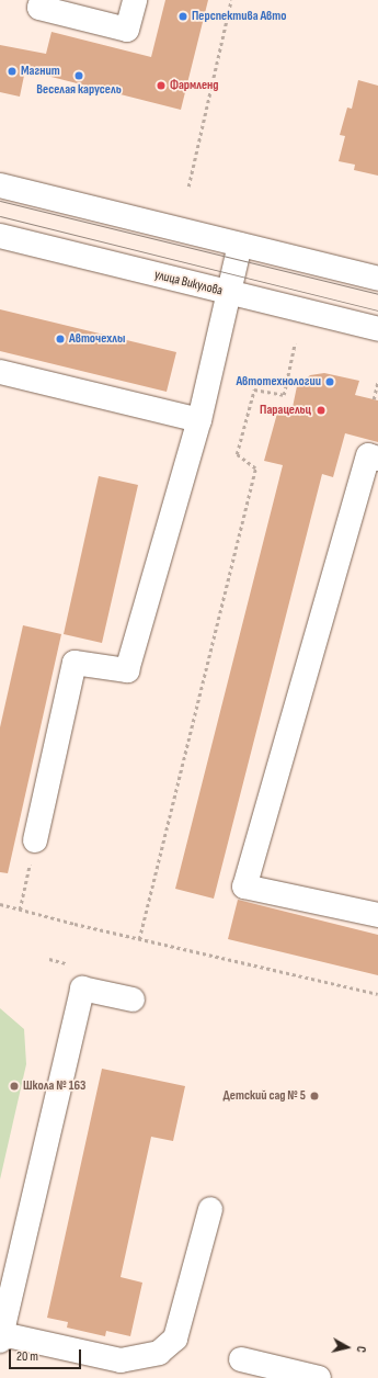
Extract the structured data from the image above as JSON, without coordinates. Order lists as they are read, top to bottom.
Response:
{
  "streets": {
    "street": ["улица Викулова"]
  },
  "places": [
    "Перспектива Авто",
    "Магнит",
    "Веселая карусель",
    "Фармленд",
    "Авточехлы",
    "Автотехнологии",
    "Парацельц",
    "Школа № 163",
    "Детский сад № 5"
  ],
  "scale_bar": "20 m",
  "north": "right"
}
